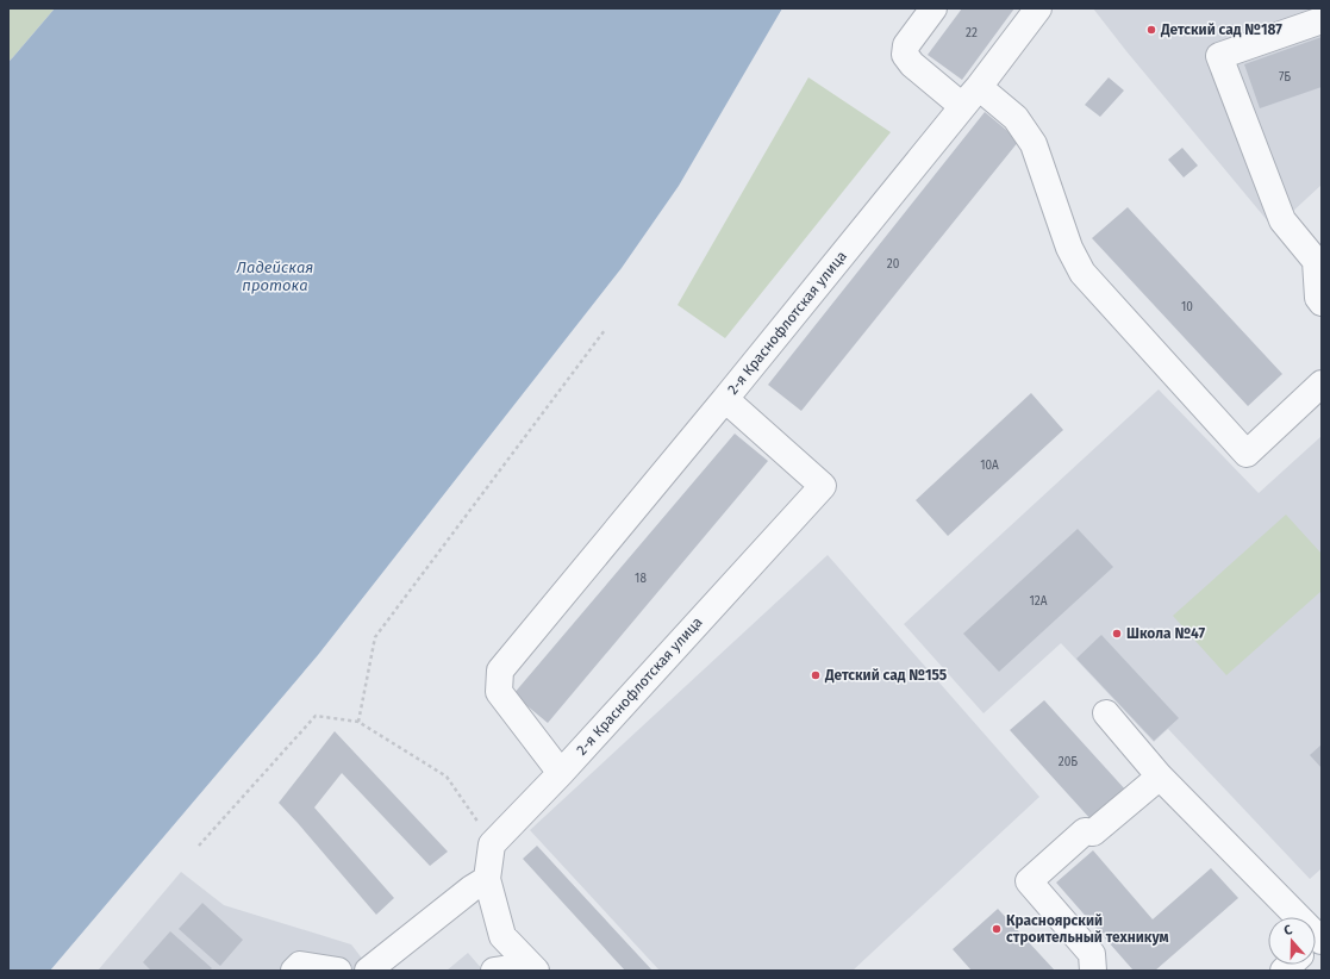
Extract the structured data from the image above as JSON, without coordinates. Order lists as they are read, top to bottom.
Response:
{
  "streets": {
    "street": ["2-я Краснофлотская улица"]
  },
  "water": ["Ладейская протока"],
  "places": [
    "Детский сад №187",
    "Школа №47",
    "Детский сад №155",
    "Красноярский строительный техникум"
  ],
  "house_numbers": [
    "22",
    "7Б",
    "20",
    "10",
    "10А",
    "18",
    "12А",
    "20Б"
  ],
  "north": "top"
}
